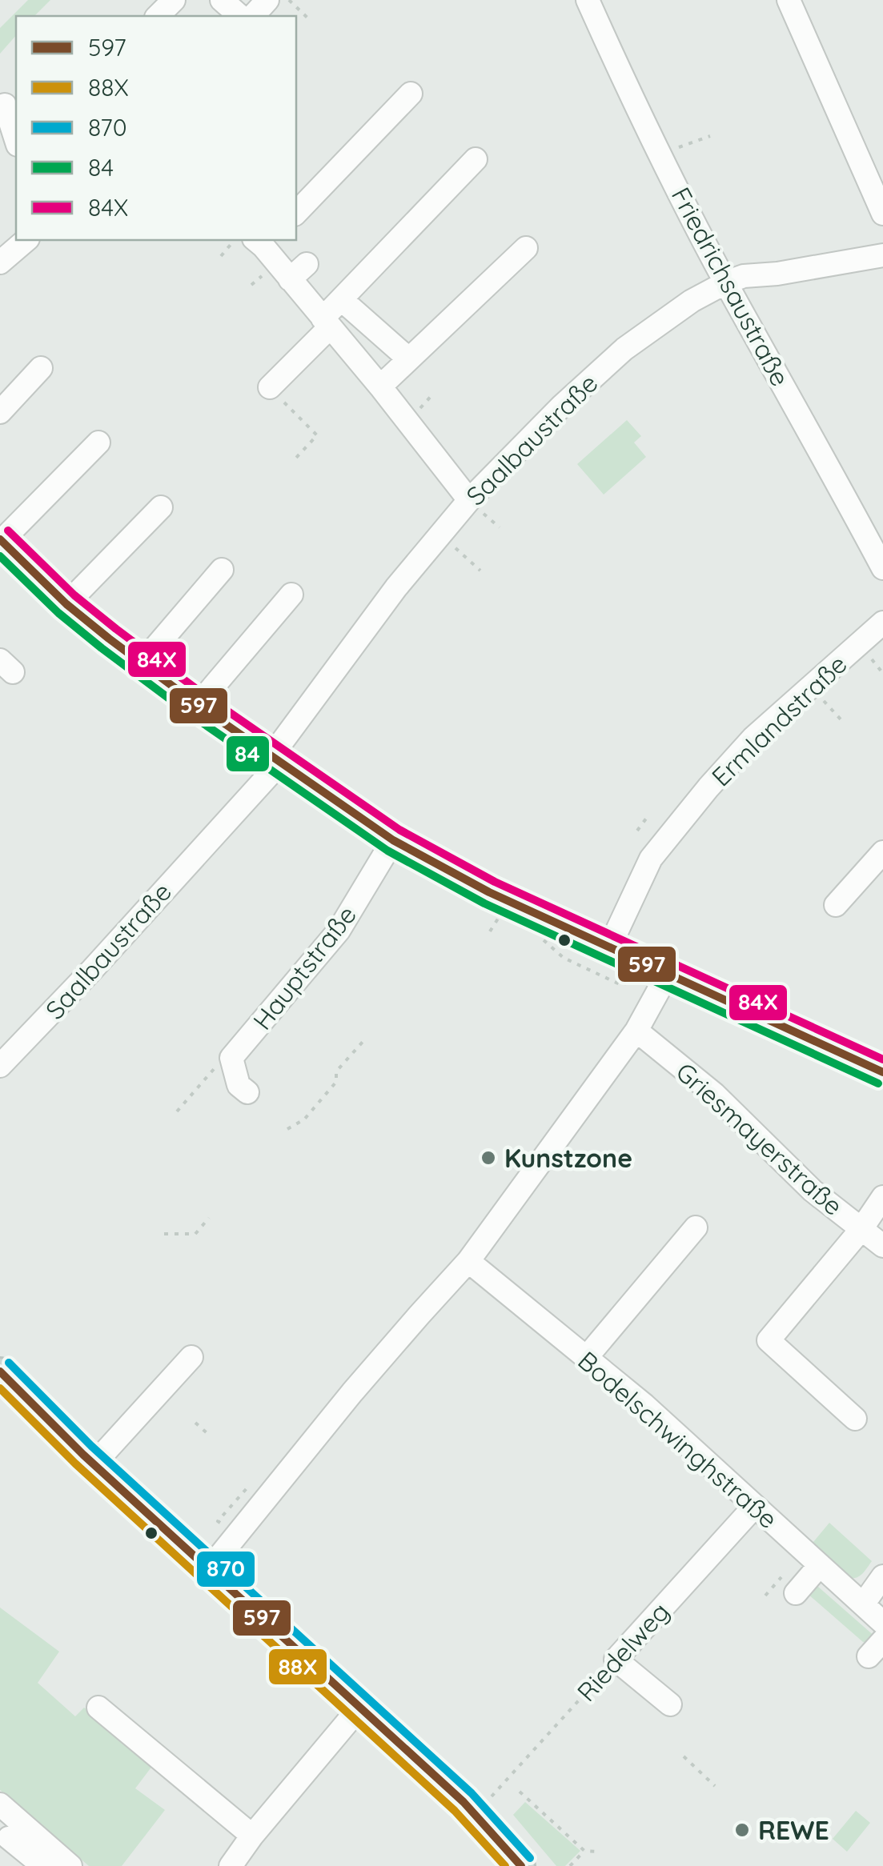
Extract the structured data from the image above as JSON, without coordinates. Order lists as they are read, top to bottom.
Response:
{
  "streets": {
    "street": [
      "Friedrichsaustraße",
      "Saalbaustraße",
      "Ermlandstraße",
      "Hauptstraße",
      "Griesmayerstraße",
      "Bodelschwinghstraße",
      "Riedelweg"
    ]
  },
  "crossings": [
    ["Friedrichsaustraße", "Saalbaustraße"],
    ["Bodelschwinghstraße", "Riedelweg"]
  ],
  "places": ["Kunstzone", "REWE"],
  "lines": [
    "transit line 84X",
    "transit line 597",
    "transit line 84",
    "transit line 870",
    "transit line 88X"
  ],
  "legend": [
    "597",
    "88X",
    "870",
    "84",
    "84X"
  ]
}
